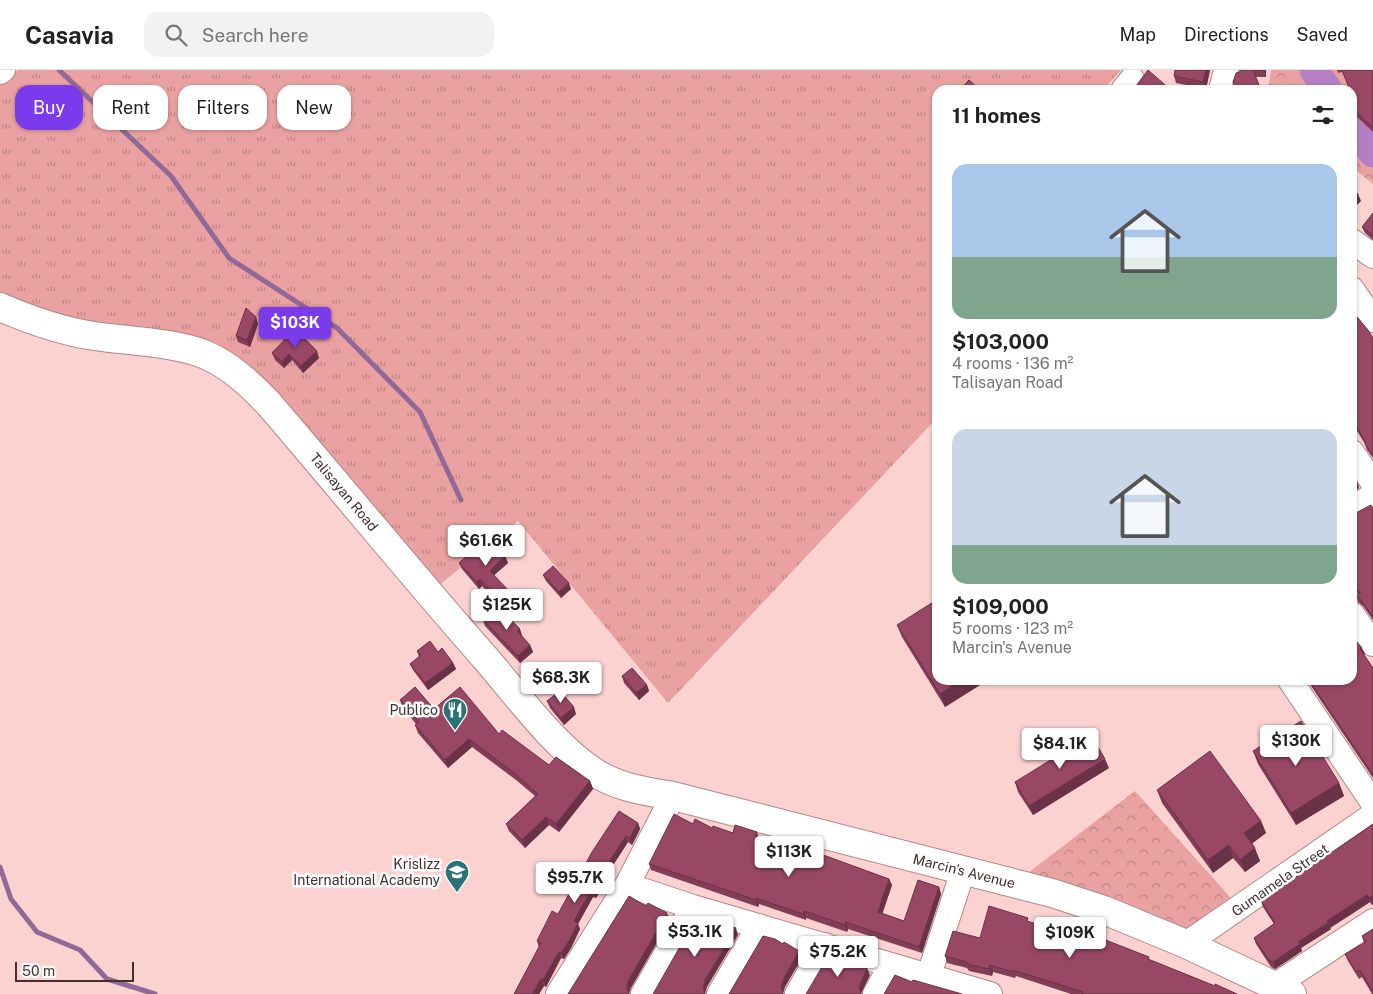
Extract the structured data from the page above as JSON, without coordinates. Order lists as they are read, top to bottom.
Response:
{
  "streets": {
    "main road": ["Talisayan Road", "Marcin's Avenue"],
    "street": ["Gumamela Street"]
  },
  "crossings": [
    ["Talisayan Road", "Marcin's Avenue"],
    ["Marcin's Avenue", "Gumamela Street"]
  ],
  "places": {
    "restaurant": ["Publico"],
    "school or university": ["Krislizz International Academy"]
  },
  "scale_bar": "50 m",
  "page": {
    "header": "Casavia",
    "search": "Search here",
    "nav": ["Map", "Directions", "Saved"],
    "chip": [
      "Buy",
      "Rent",
      "Filters",
      "New"
    ],
    "heading": "11 homes",
    "list": [
      {
        "name": "$103,000",
        "note": "4 rooms · 136 m² · Talisayan Road"
      },
      {
        "name": "$109,000",
        "note": "5 rooms · 123 m² · Marcin's Avenue"
      }
    ],
    "price": [
      "$103K",
      "$61.6K",
      "$125K",
      "$68.3K",
      "$130K",
      "$84.1K",
      "$113K",
      "$95.7K",
      "$53.1K",
      "$109K",
      "$75.2K"
    ],
    "scale": "50 m"
  }
}
